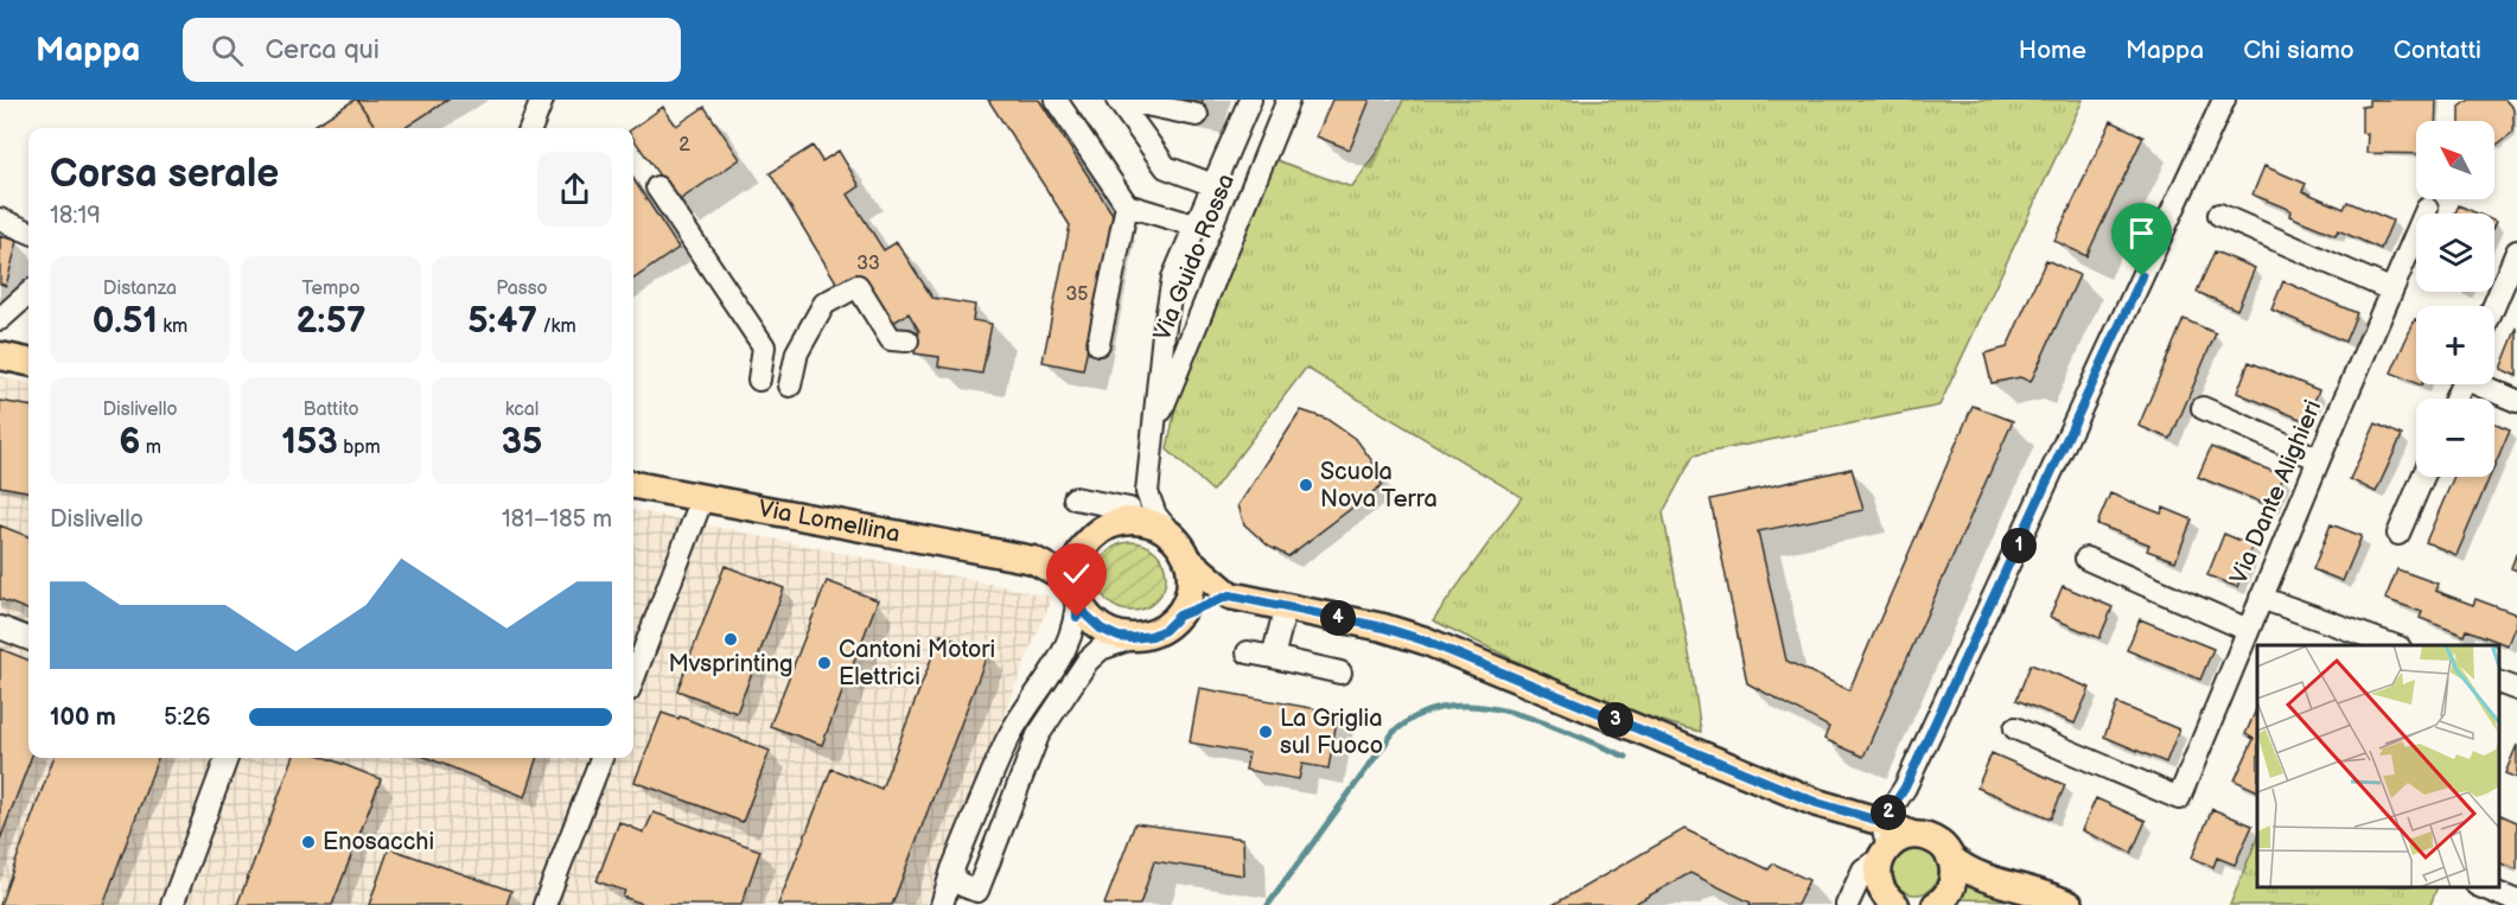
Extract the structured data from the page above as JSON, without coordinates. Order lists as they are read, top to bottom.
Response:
{
  "streets": {
    "main road": ["Via Lomellina"],
    "street": ["Via Guido Rossa", "Via Dante Alighieri"]
  },
  "crossings": [
    ["Via Guido Rossa", "Via Lomellina"]
  ],
  "places": [
    "Scuola Nova Terra",
    "Mvsprinting",
    "Cantoni Motori Elettrici",
    "La Griglia sul Fuoco",
    "Enosacchi"
  ],
  "house_numbers": ["2", "33", "35"],
  "north": "top left",
  "page": {
    "header": "Mappa",
    "search": "Cerca qui",
    "nav": [
      "Home",
      "Mappa",
      "Chi siamo",
      "Contatti"
    ],
    "map_buttons": ["+", "−"],
    "heading": ["Corsa serale", "18:19"],
    "stats": [
      ["Distanza", "0.51 km"],
      ["Tempo", "2:57"],
      ["Passo", "5:47 /km"],
      ["Dislivello", "6 m"],
      ["Battito", "153 bpm"],
      ["kcal", "35"]
    ],
    "chart": ["Dislivello", "181–185 m"],
    "pins": [
      "1",
      "4",
      "3",
      "2"
    ],
    "list": [
      {
        "name": "100 m",
        "note": "5:26"
      }
    ]
  }
}
